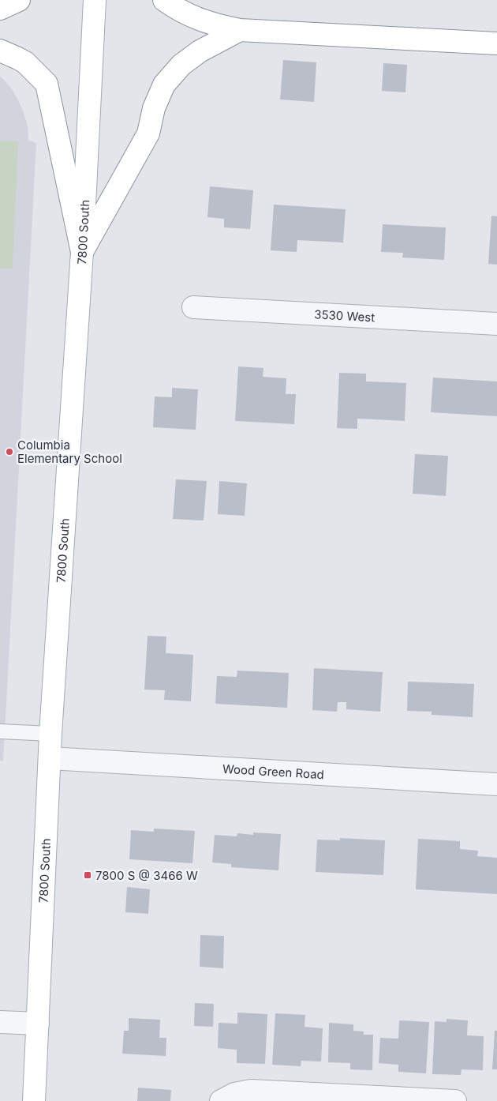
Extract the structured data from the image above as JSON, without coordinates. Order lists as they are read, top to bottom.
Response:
{
  "streets": {
    "main road": ["7800 South"],
    "street": ["3530 West", "Wood Green Road"]
  },
  "crossings": [
    ["7800 South", "Wood Green Road"]
  ],
  "places": {
    "other": ["Columbia Elementary School"],
    "transit": ["7800 S @ 3466 W"]
  }
}
